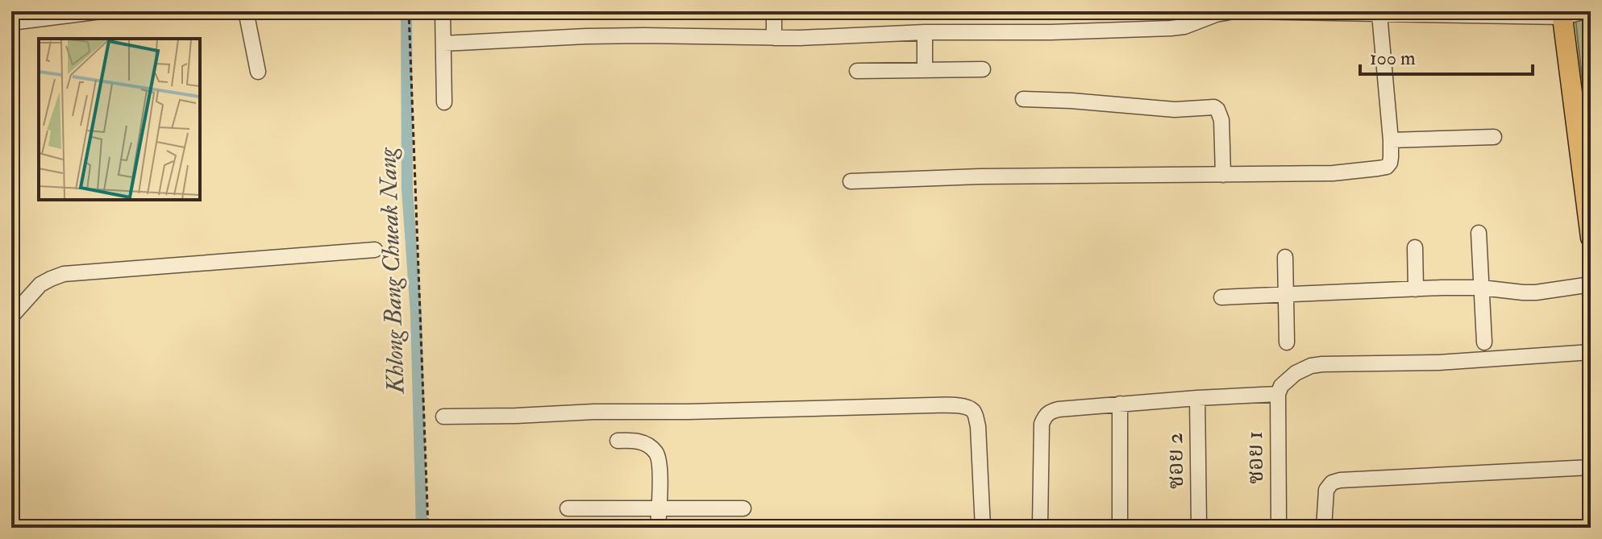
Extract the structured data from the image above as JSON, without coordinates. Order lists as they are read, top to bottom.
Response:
{
  "streets": {
    "street": ["ซอย 1", "ซอย 2"]
  },
  "water": ["Khlong Bang Chueak Nang"],
  "scale_bar": "100 m"
}
